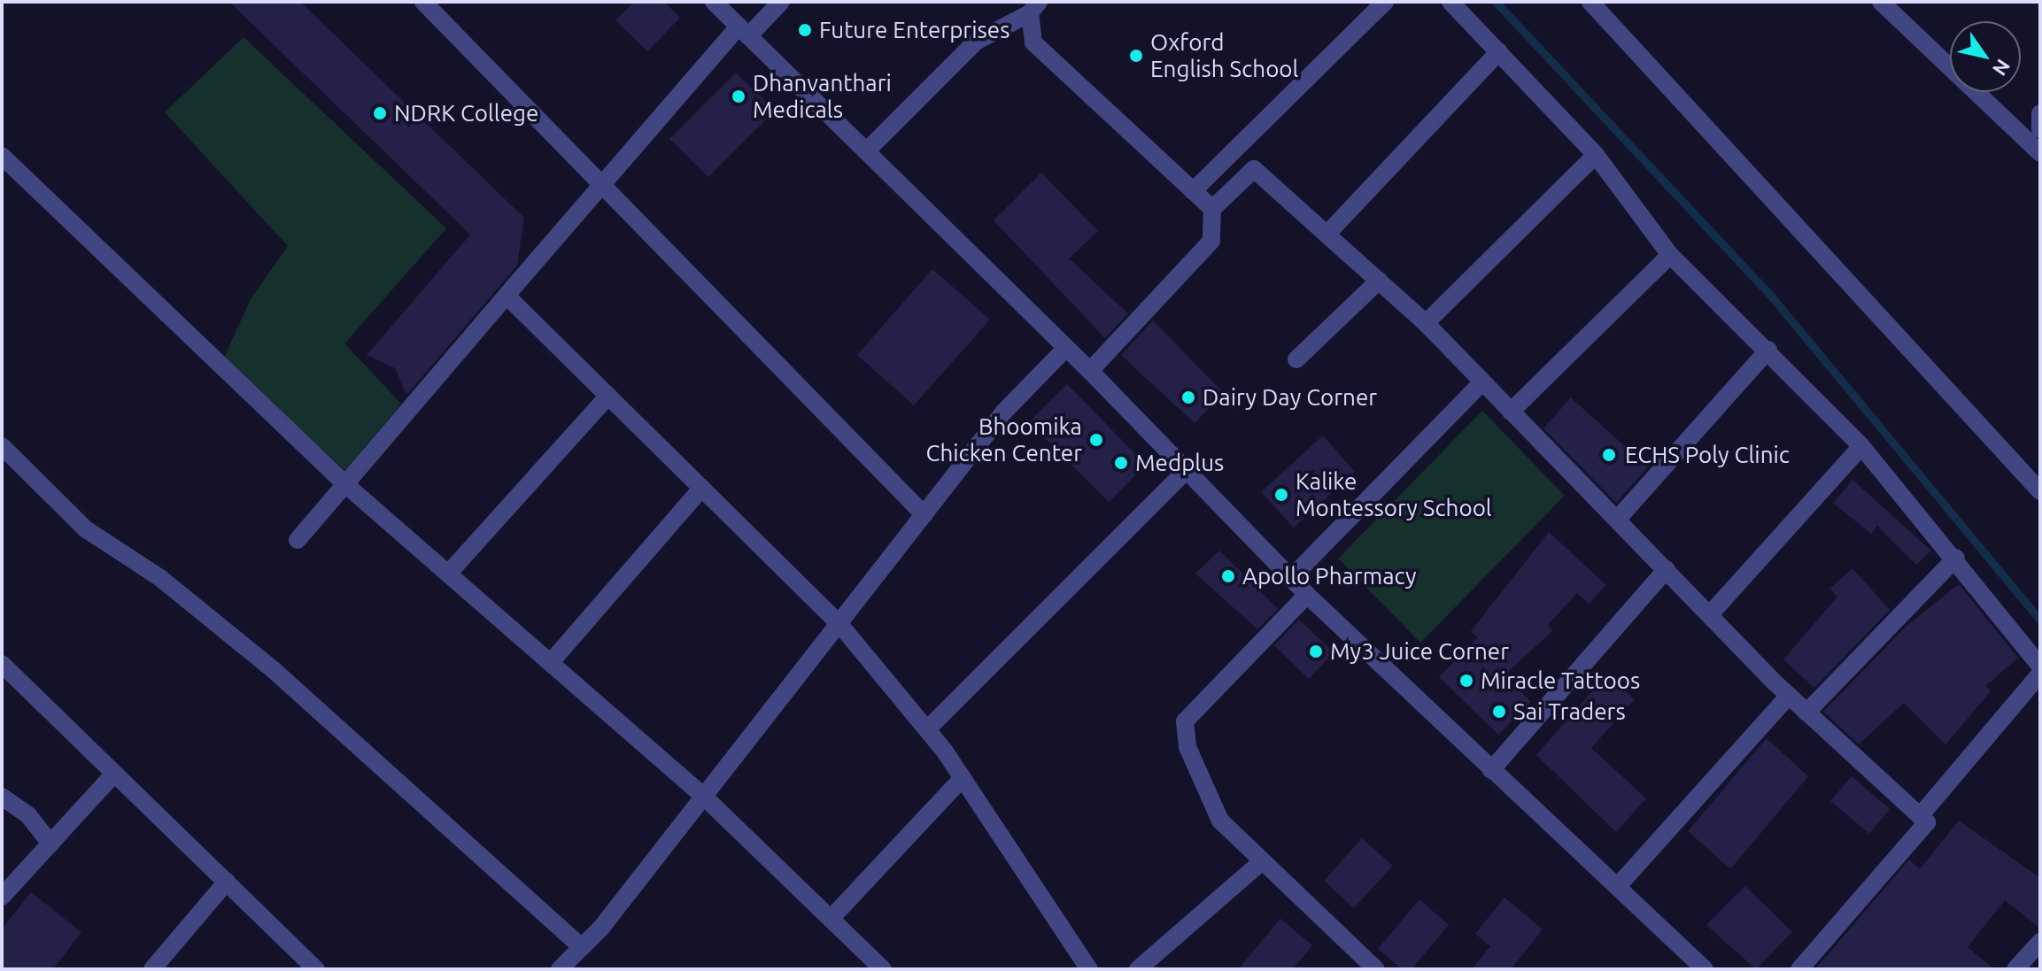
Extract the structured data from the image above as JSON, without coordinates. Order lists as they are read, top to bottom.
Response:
{
  "places": [
    "Future Enterprises",
    "Oxford English School",
    "Dhanvanthari Medicals",
    "NDRK College",
    "Dairy Day Corner",
    "Bhoomika Chicken Center",
    "ECHS Poly Clinic",
    "Medplus",
    "Kalike Montessory School",
    "Apollo Pharmacy",
    "My3 Juice Corner",
    "Miracle Tattoos",
    "Sai Traders"
  ],
  "north": "bottom right"
}
